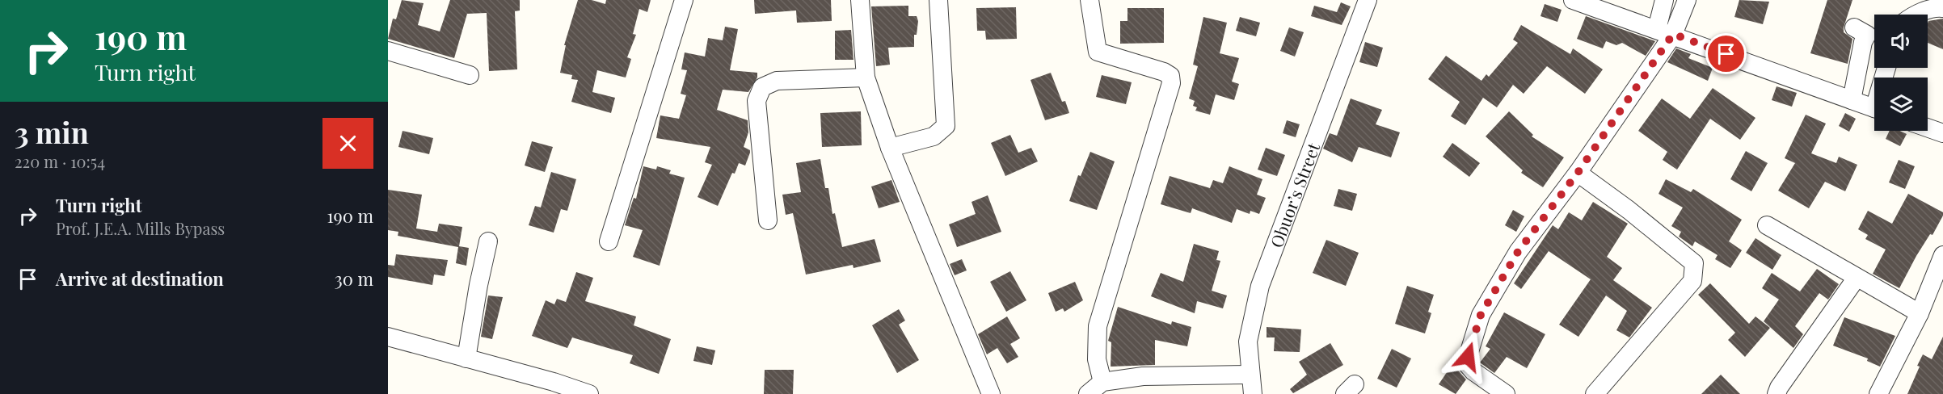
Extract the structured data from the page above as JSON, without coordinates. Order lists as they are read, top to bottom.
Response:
{
  "streets": {
    "street": ["Obuor’s Street"]
  },
  "page": {
    "turn": ["190 m", "Turn right"],
    "heading": ["3 min", "220 m · 10:54"],
    "list": [
      {
        "name": "Turn right",
        "note": "Prof. J.E.A. Mills Bypass",
        "value": "190 m"
      },
      {
        "name": "Arrive at destination",
        "value": "30 m"
      }
    ]
  }
}
